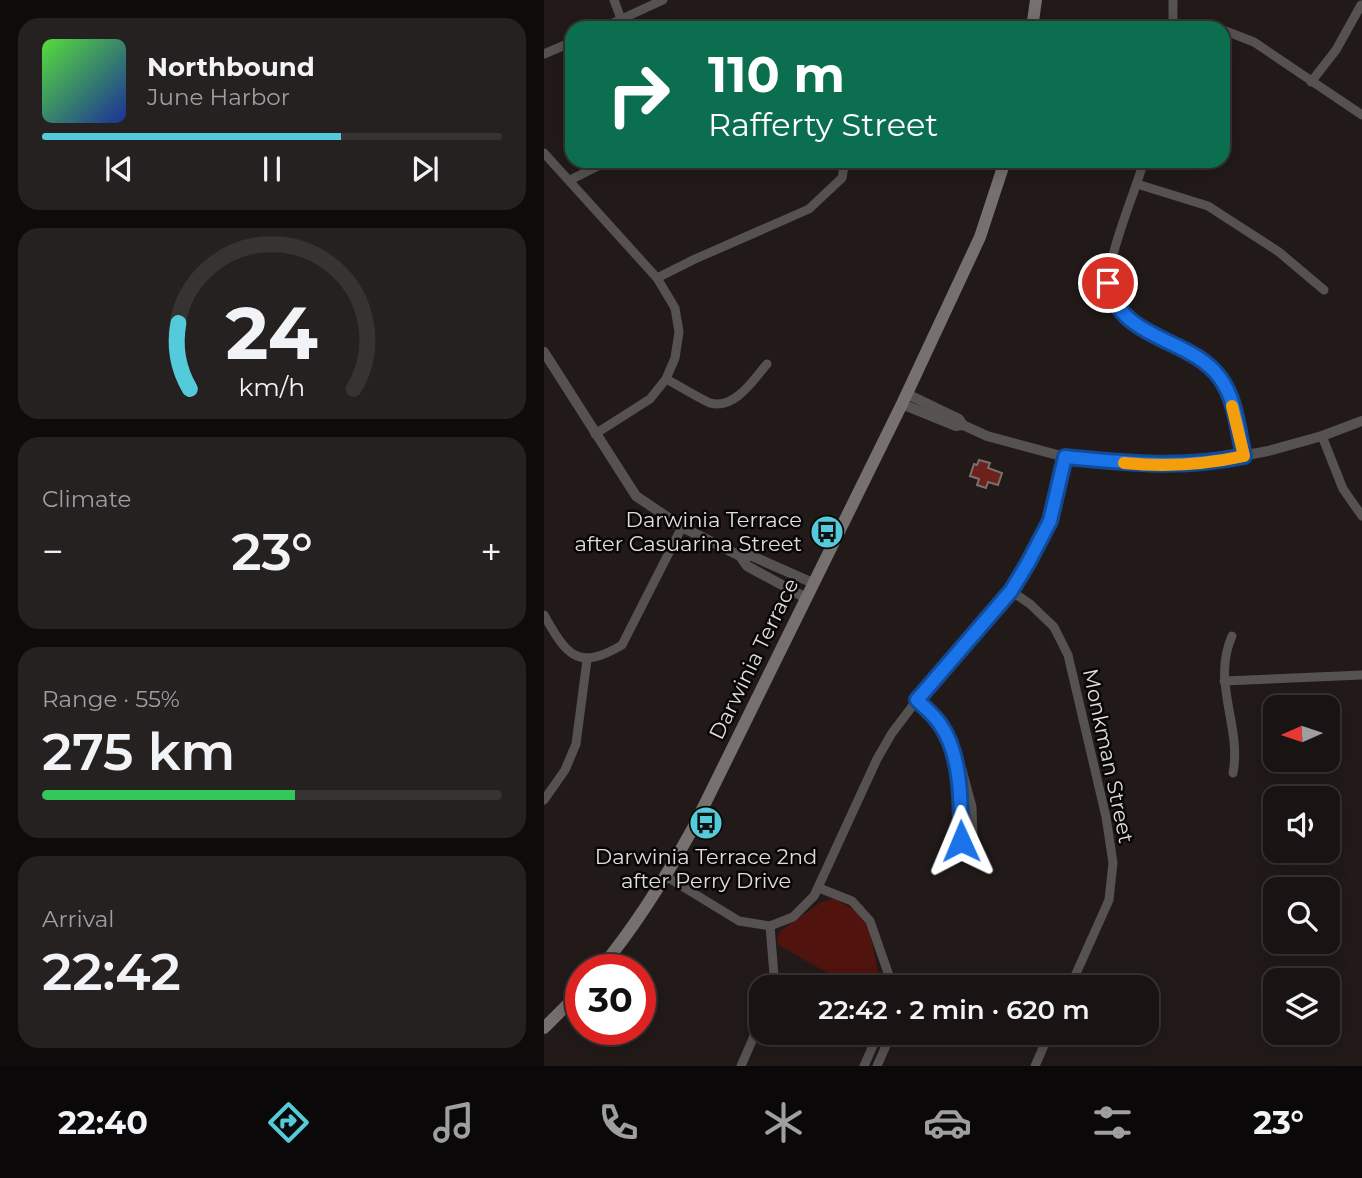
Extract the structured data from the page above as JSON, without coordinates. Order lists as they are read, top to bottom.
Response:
{
  "streets": {
    "main road": ["Darwinia Terrace"],
    "street": ["Monkman Street"]
  },
  "places": {
    "bus stop": ["Darwinia Terrace after Casuarina Street", "Darwinia Terrace 2nd after Perry Drive"]
  },
  "north": "left",
  "page": {
    "turn": ["110 m", "Rafferty Street"],
    "song": ["Northbound", "June Harbor"],
    "tile": [
      "Climate",
      ["Range · 55%", "275 km"],
      ["Arrival", "22:42"]
    ],
    "heat": ["−", "23°", "+"],
    "limit": "30",
    "trip": "22:42 · 2 min · 620 m",
    "tabs": ["22:40", "23°"],
    "gauge": ["24", "km/h"]
  }
}
